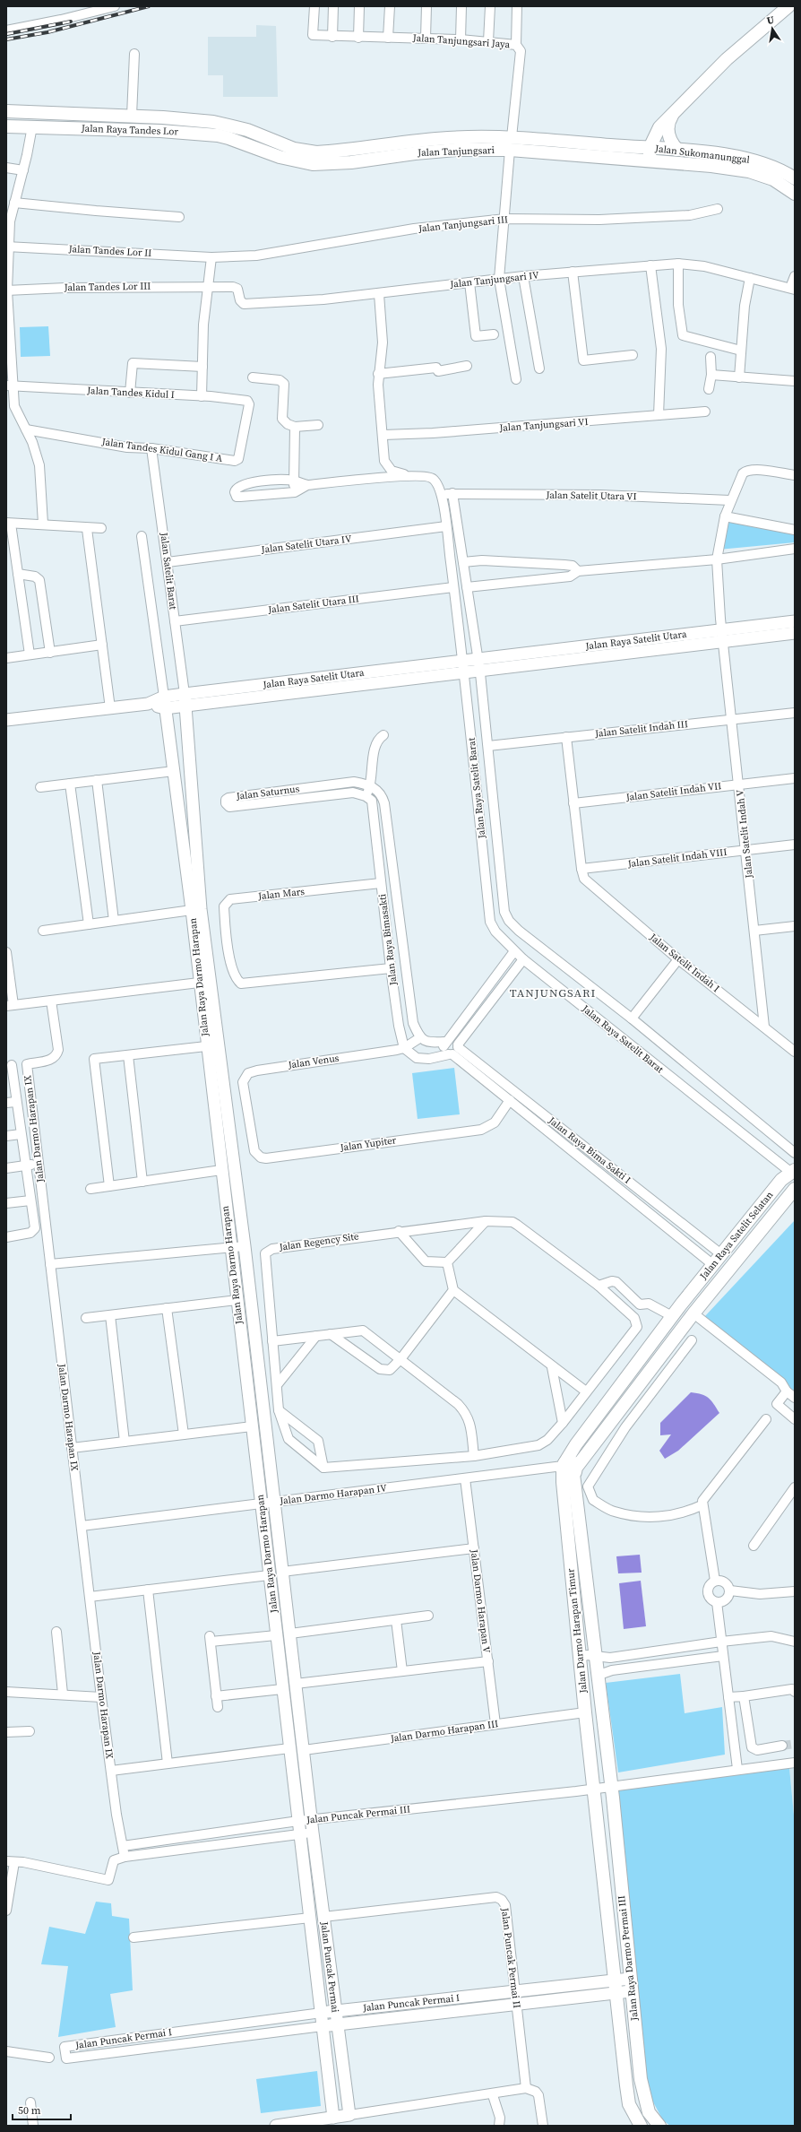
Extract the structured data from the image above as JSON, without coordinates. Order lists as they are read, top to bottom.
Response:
{
  "streets": {
    "main road": [
      "Jalan Raya Tandes Lor",
      "Jalan Tanjungsari",
      "Jalan Sukomanunggal",
      "Jalan Raya Satelit Selatan",
      "Jalan Darmo Harapan Timur",
      "Jalan Raya Darmo Permai III"
    ],
    "street": [
      "Jalan Tanjungsari Jaya",
      "Jalan Tanjungsari III",
      "Jalan Tandes Lor II",
      "Jalan Tanjungsari IV",
      "Jalan Tandes Lor III",
      "Jalan Tandes Kidul I",
      "Jalan Tanjungsari VI",
      "Jalan Tandes Kidul Gang I A",
      "Jalan Satelit Utara VI",
      "Jalan Satelit Utara IV",
      "Jalan Satelit Barat",
      "Jalan Satelit Utara III",
      "Jalan Raya Satelit Utara",
      "Jalan Satelit Indah III",
      "Jalan Raya Satelit Barat",
      "Jalan Satelit Indah VII",
      "Jalan Saturnus",
      "Jalan Satelit Indah V",
      "Jalan Satelit Indah VIII",
      "Jalan Mars",
      "Jalan Raya Bimasakti",
      "Jalan Satelit Indah I",
      "Jalan Raya Darmo Harapan",
      "Jalan Venus",
      "Jalan Darmo Harapan IX",
      "Jalan Yupiter",
      "Jalan Raya Bima Sakti I",
      "Jalan Regency Site",
      "Jalan Darmo Harapan IV",
      "Jalan Darmo Harapan V",
      "Jalan Darmo Harapan III",
      "Jalan Puncak Permai III",
      "Jalan Puncak Permai II",
      "Jalan Puncak Permai",
      "Jalan Puncak Permai I"
    ]
  },
  "crossings": [
    ["Jalan Tanjungsari Jaya", "Jalan Tanjungsari"],
    ["Jalan Raya Tandes Lor", "Jalan Tanjungsari"],
    ["Jalan Tanjungsari", "Jalan Sukomanunggal"],
    ["Jalan Tanjungsari III", "Jalan Tandes Lor II"],
    ["Jalan Tanjungsari IV", "Jalan Tandes Lor III"],
    ["Jalan Tandes Kidul I", "Jalan Tandes Kidul Gang I A"],
    ["Jalan Tandes Kidul Gang I A", "Jalan Satelit Barat"],
    ["Jalan Satelit Utara VI", "Jalan Satelit Indah V"],
    ["Jalan Satelit Utara IV", "Jalan Satelit Barat"],
    ["Jalan Satelit Barat", "Jalan Satelit Utara III"],
    ["Jalan Satelit Barat", "Jalan Raya Satelit Utara"],
    ["Jalan Satelit Barat", "Jalan Raya Darmo Harapan"],
    ["Jalan Raya Satelit Utara", "Jalan Raya Satelit Barat"],
    ["Jalan Raya Satelit Utara", "Jalan Satelit Indah V"],
    ["Jalan Raya Satelit Utara", "Jalan Raya Darmo Harapan"],
    ["Jalan Satelit Indah III", "Jalan Raya Satelit Barat"],
    ["Jalan Satelit Indah III", "Jalan Satelit Indah V"],
    ["Jalan Raya Satelit Barat", "Jalan Raya Satelit Selatan"],
    ["Jalan Satelit Indah VII", "Jalan Satelit Indah V"],
    ["Jalan Saturnus", "Jalan Raya Bimasakti"],
    ["Jalan Satelit Indah V", "Jalan Satelit Indah VIII"],
    ["Jalan Satelit Indah V", "Jalan Satelit Indah I"],
    ["Jalan Satelit Indah VIII", "Jalan Satelit Indah I"],
    ["Jalan Mars", "Jalan Raya Bimasakti"],
    ["Jalan Raya Bimasakti", "Jalan Venus"],
    ["Jalan Raya Darmo Harapan", "Jalan Darmo Harapan IV"],
    ["Jalan Raya Darmo Harapan", "Jalan Darmo Harapan III"],
    ["Jalan Raya Darmo Harapan", "Jalan Puncak Permai III"],
    ["Jalan Raya Darmo Harapan", "Jalan Puncak Permai"],
    ["Jalan Venus", "Jalan Yupiter"],
    ["Jalan Darmo Harapan IX", "Jalan Darmo Harapan IV"],
    ["Jalan Darmo Harapan IX", "Jalan Puncak Permai III"],
    ["Jalan Yupiter", "Jalan Raya Bima Sakti I"],
    ["Jalan Raya Bima Sakti I", "Jalan Raya Satelit Selatan"],
    ["Jalan Darmo Harapan IV", "Jalan Darmo Harapan V"],
    ["Jalan Darmo Harapan IV", "Jalan Darmo Harapan Timur"],
    ["Jalan Darmo Harapan V", "Jalan Darmo Harapan III"],
    ["Jalan Darmo Harapan Timur", "Jalan Darmo Harapan III"],
    ["Jalan Darmo Harapan Timur", "Jalan Puncak Permai III"],
    ["Jalan Darmo Harapan Timur", "Jalan Raya Darmo Permai III"],
    ["Jalan Puncak Permai III", "Jalan Raya Darmo Permai III"],
    ["Jalan Puncak Permai III", "Jalan Puncak Permai"],
    ["Jalan Puncak Permai II", "Jalan Puncak Permai"],
    ["Jalan Puncak Permai II", "Jalan Puncak Permai I"],
    ["Jalan Raya Darmo Permai III", "Jalan Puncak Permai I"],
    ["Jalan Puncak Permai", "Jalan Puncak Permai I"]
  ],
  "districts": ["TANJUNGSARI"],
  "scale_bar": "50 m",
  "north": "top"
}
